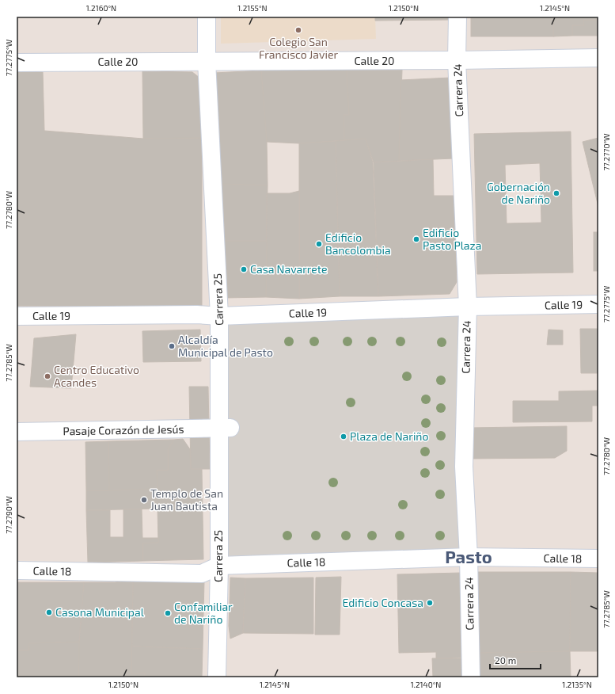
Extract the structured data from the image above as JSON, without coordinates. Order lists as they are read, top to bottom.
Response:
{
  "streets": {
    "street": [
      "Calle 20",
      "Carrera 24",
      "Carrera 25",
      "Calle 19",
      "Pasaje Corazón de Jesús",
      "Calle 18"
    ]
  },
  "crossings": [
    ["Calle 20", "Carrera 24"],
    ["Calle 20", "Carrera 25"],
    ["Carrera 24", "Calle 19"],
    ["Carrera 24", "Calle 18"],
    ["Carrera 25", "Calle 19"],
    ["Carrera 25", "Pasaje Corazón de Jesús"],
    ["Carrera 25", "Calle 18"]
  ],
  "districts": ["Pasto"],
  "places": [
    "Colegio San Francisco Javier",
    "Gobernación de Nariño",
    "Edificio Pasto Plaza",
    "Edificio Bancolombia",
    "Casa Navarrete",
    "Alcaldía Municipal de Pasto",
    "Centro Educativo Acandes",
    "Plaza de Nariño",
    "Templo de San Juan Bautista",
    "Edificio Concasa",
    "Casona Municipal",
    "Confamiliar de Nariño"
  ],
  "scale_bar": "20 m",
  "coordinates": [
    "1.2160°N",
    "1.2155°N",
    "1.2150°N",
    "1.2145°N",
    "77.2775°W",
    "77.2770°W",
    "77.2780°W",
    "77.2785°W",
    "77.2790°W",
    "1.2140°N",
    "1.2135°N"
  ]
}
